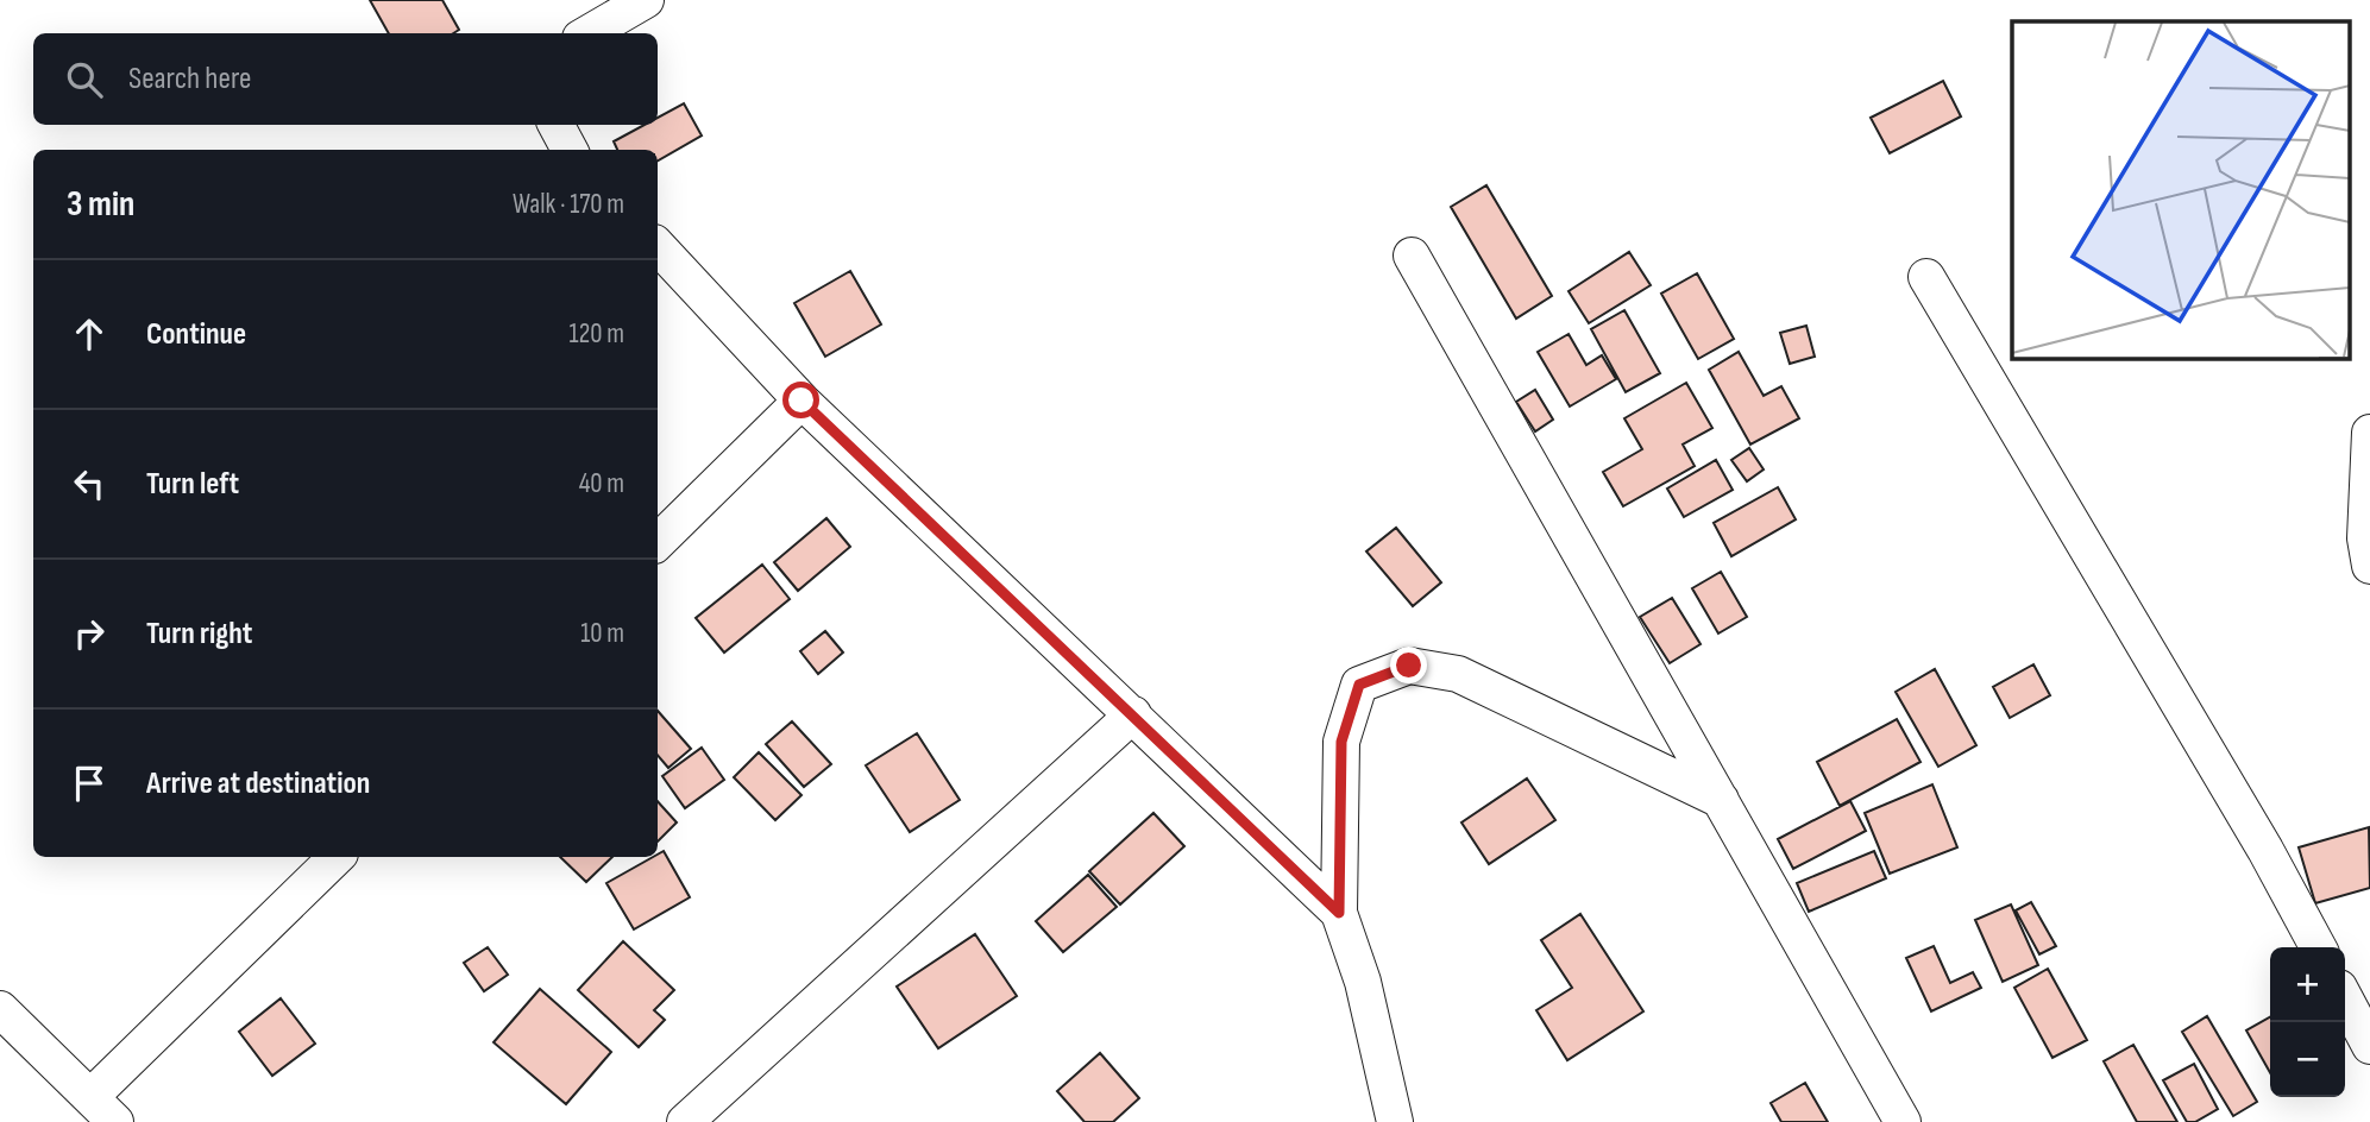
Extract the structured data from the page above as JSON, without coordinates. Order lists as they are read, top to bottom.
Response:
{
  "page": {
    "search": "Search here",
    "heading": ["3 min", "Walk · 170 m"],
    "list": [
      ["Continue", "120 m"],
      ["Turn left", "40 m"],
      ["Turn right", "10 m"],
      "Arrive at destination"
    ],
    "map_buttons": ["+", "−"]
  }
}
